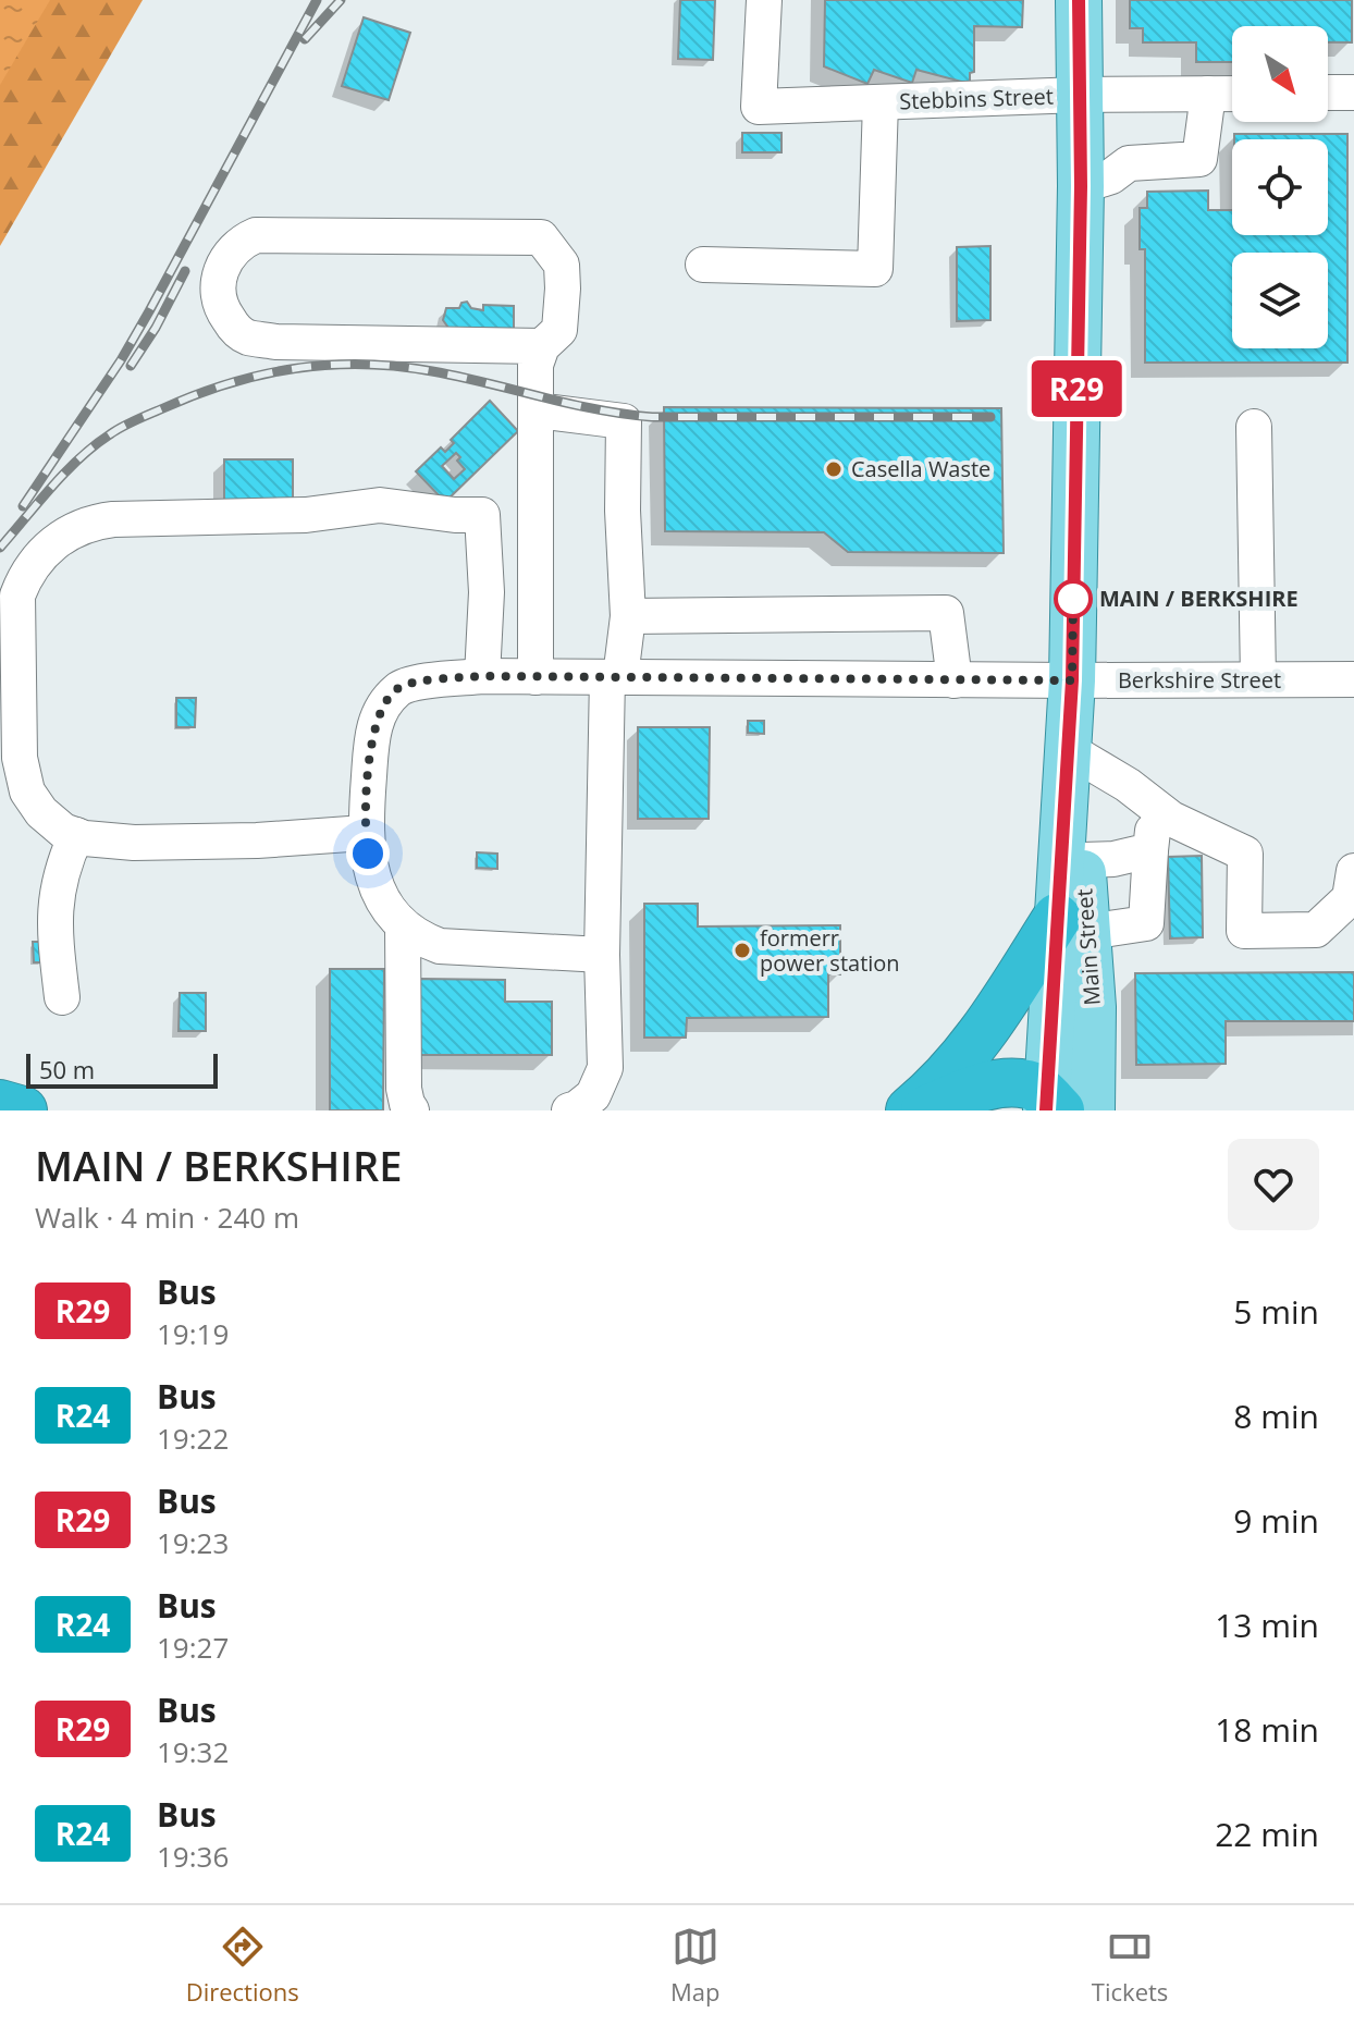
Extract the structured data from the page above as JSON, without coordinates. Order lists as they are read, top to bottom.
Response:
{
  "streets": {
    "main road": ["Main Street"],
    "street": ["Stebbins Street", "Berkshire Street"]
  },
  "crossings": [
    ["Stebbins Street", "Main Street"],
    ["Berkshire Street", "Main Street"]
  ],
  "places": ["Casella Waste", "MAIN / BERKSHIRE", "formerr power station"],
  "lines": ["bus line R29"],
  "scale_bar": "50 m",
  "north": "bottom right",
  "page": {
    "on_map": "R29",
    "scale": "50 m",
    "heading": ["MAIN / BERKSHIRE", "Walk · 4 min · 240 m"],
    "list": [
      {
        "mark": "R29",
        "name": "Bus",
        "note": "19:19",
        "value": "5 min"
      },
      {
        "mark": "R24",
        "name": "Bus",
        "note": "19:22",
        "value": "8 min"
      },
      {
        "mark": "R29",
        "name": "Bus",
        "note": "19:23",
        "value": "9 min"
      },
      {
        "mark": "R24",
        "name": "Bus",
        "note": "19:27",
        "value": "13 min"
      },
      {
        "mark": "R29",
        "name": "Bus",
        "note": "19:32",
        "value": "18 min"
      },
      {
        "mark": "R24",
        "name": "Bus",
        "note": "19:36",
        "value": "22 min"
      }
    ],
    "tabs": ["Directions", "Map", "Tickets"]
  }
}
